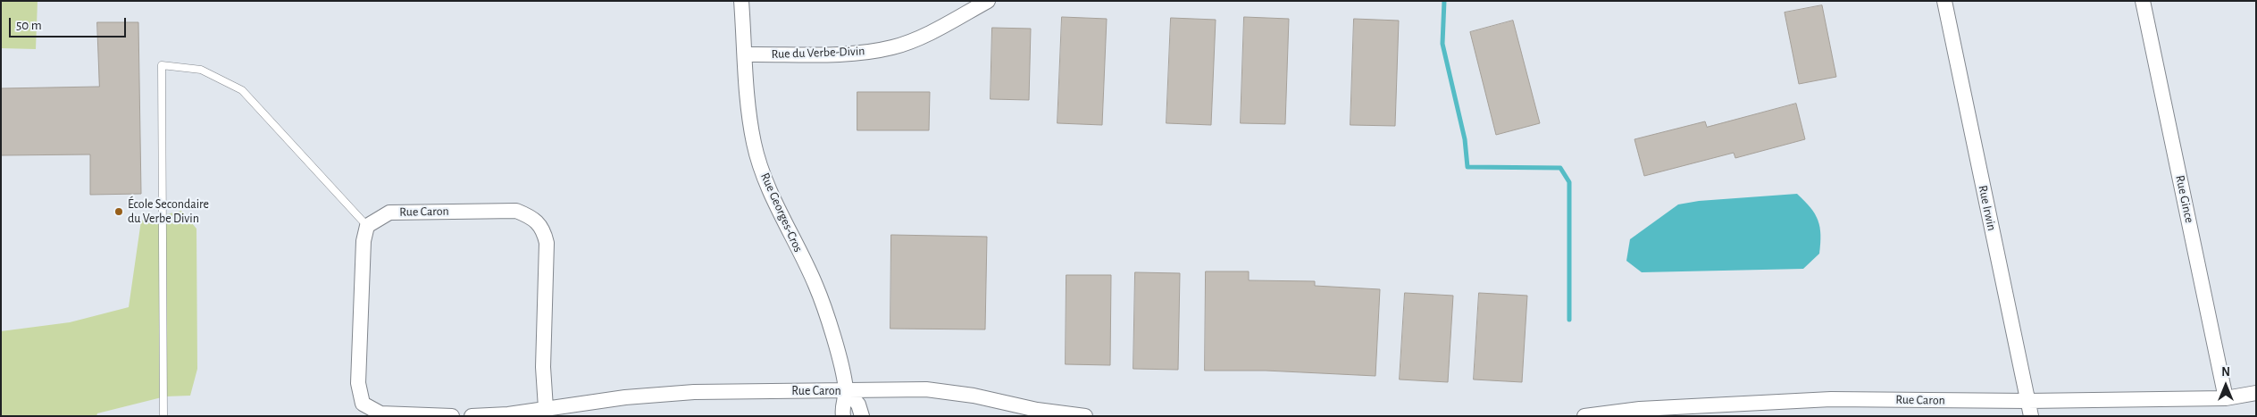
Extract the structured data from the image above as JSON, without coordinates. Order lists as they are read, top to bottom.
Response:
{
  "streets": {
    "street": [
      "Rue du Verbe-Divin",
      "Rue Gince",
      "Rue Irwin",
      "Rue Caron",
      "Rue Georges-Cros"
    ]
  },
  "crossings": [
    ["Rue du Verbe-Divin", "Rue Georges-Cros"],
    ["Rue Gince", "Rue Caron"],
    ["Rue Irwin", "Rue Caron"],
    ["Rue Caron", "Rue Georges-Cros"]
  ],
  "places": ["École Secondaire du Verbe Divin"],
  "scale_bar": "50 m",
  "north": "top"
}
